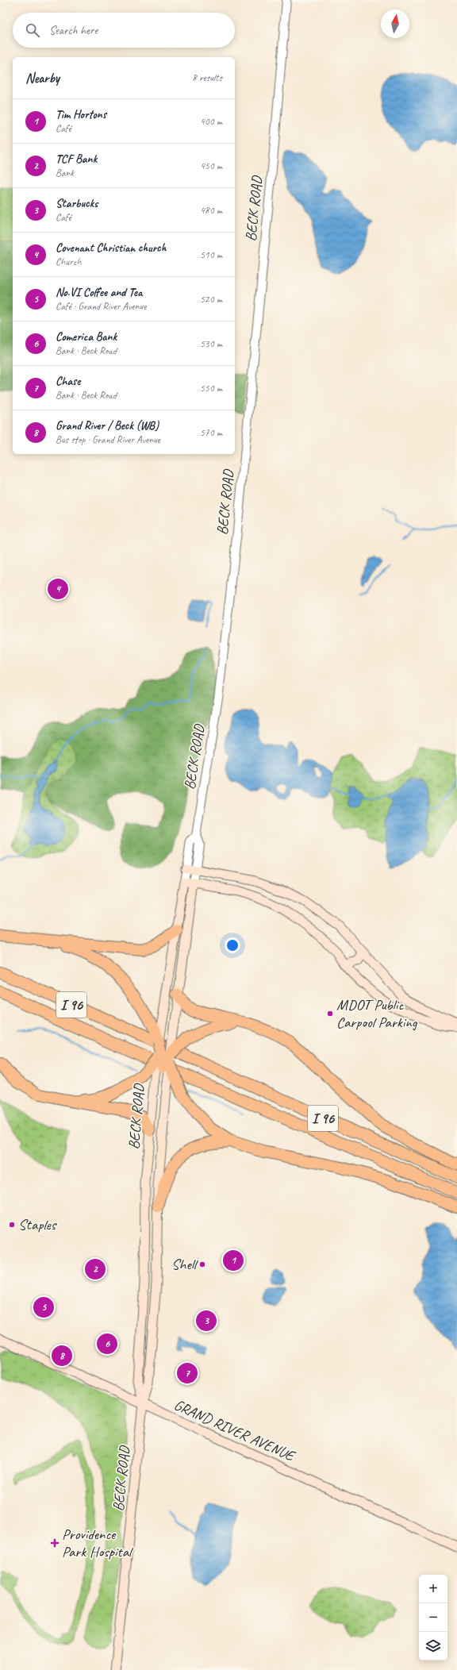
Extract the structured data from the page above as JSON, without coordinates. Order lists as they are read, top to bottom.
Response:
{
  "streets": {
    "highway": ["I 96"],
    "main road": ["BECK ROAD", "GRAND RIVER AVENUE"]
  },
  "crossings": [
    ["BECK ROAD", "GRAND RIVER AVENUE"]
  ],
  "places": {
    "other": ["MDOT Public Carpool Parking", "Staples", "Shell"],
    "health": ["Providence Park Hospital"]
  },
  "north": "top",
  "page": {
    "search": "Search here",
    "heading": ["Nearby", "8 results"],
    "list": [
      {
        "mark": "1",
        "name": "Tim Hortons",
        "note": "Café",
        "value": "400 m"
      },
      {
        "mark": "2",
        "name": "TCF Bank",
        "note": "Bank",
        "value": "450 m"
      },
      {
        "mark": "3",
        "name": "Starbucks",
        "note": "Café",
        "value": "480 m"
      },
      {
        "mark": "4",
        "name": "Covenant Christian church",
        "note": "Church",
        "value": "510 m"
      },
      {
        "mark": "5",
        "name": "No.VI Coffee and Tea",
        "note": "Café · Grand River Avenue",
        "value": "520 m"
      },
      {
        "mark": "6",
        "name": "Comerica Bank",
        "note": "Bank · Beck Road",
        "value": "530 m"
      },
      {
        "mark": "7",
        "name": "Chase",
        "note": "Bank · Beck Road",
        "value": "550 m"
      },
      {
        "mark": "8",
        "name": "Grand River / Beck (WB)",
        "note": "Bus stop · Grand River Avenue",
        "value": "570 m"
      }
    ],
    "pins": [
      "4",
      "1",
      "2",
      "5",
      "3",
      "6",
      "8",
      "7"
    ],
    "map_buttons": ["+", "−"]
  }
}
